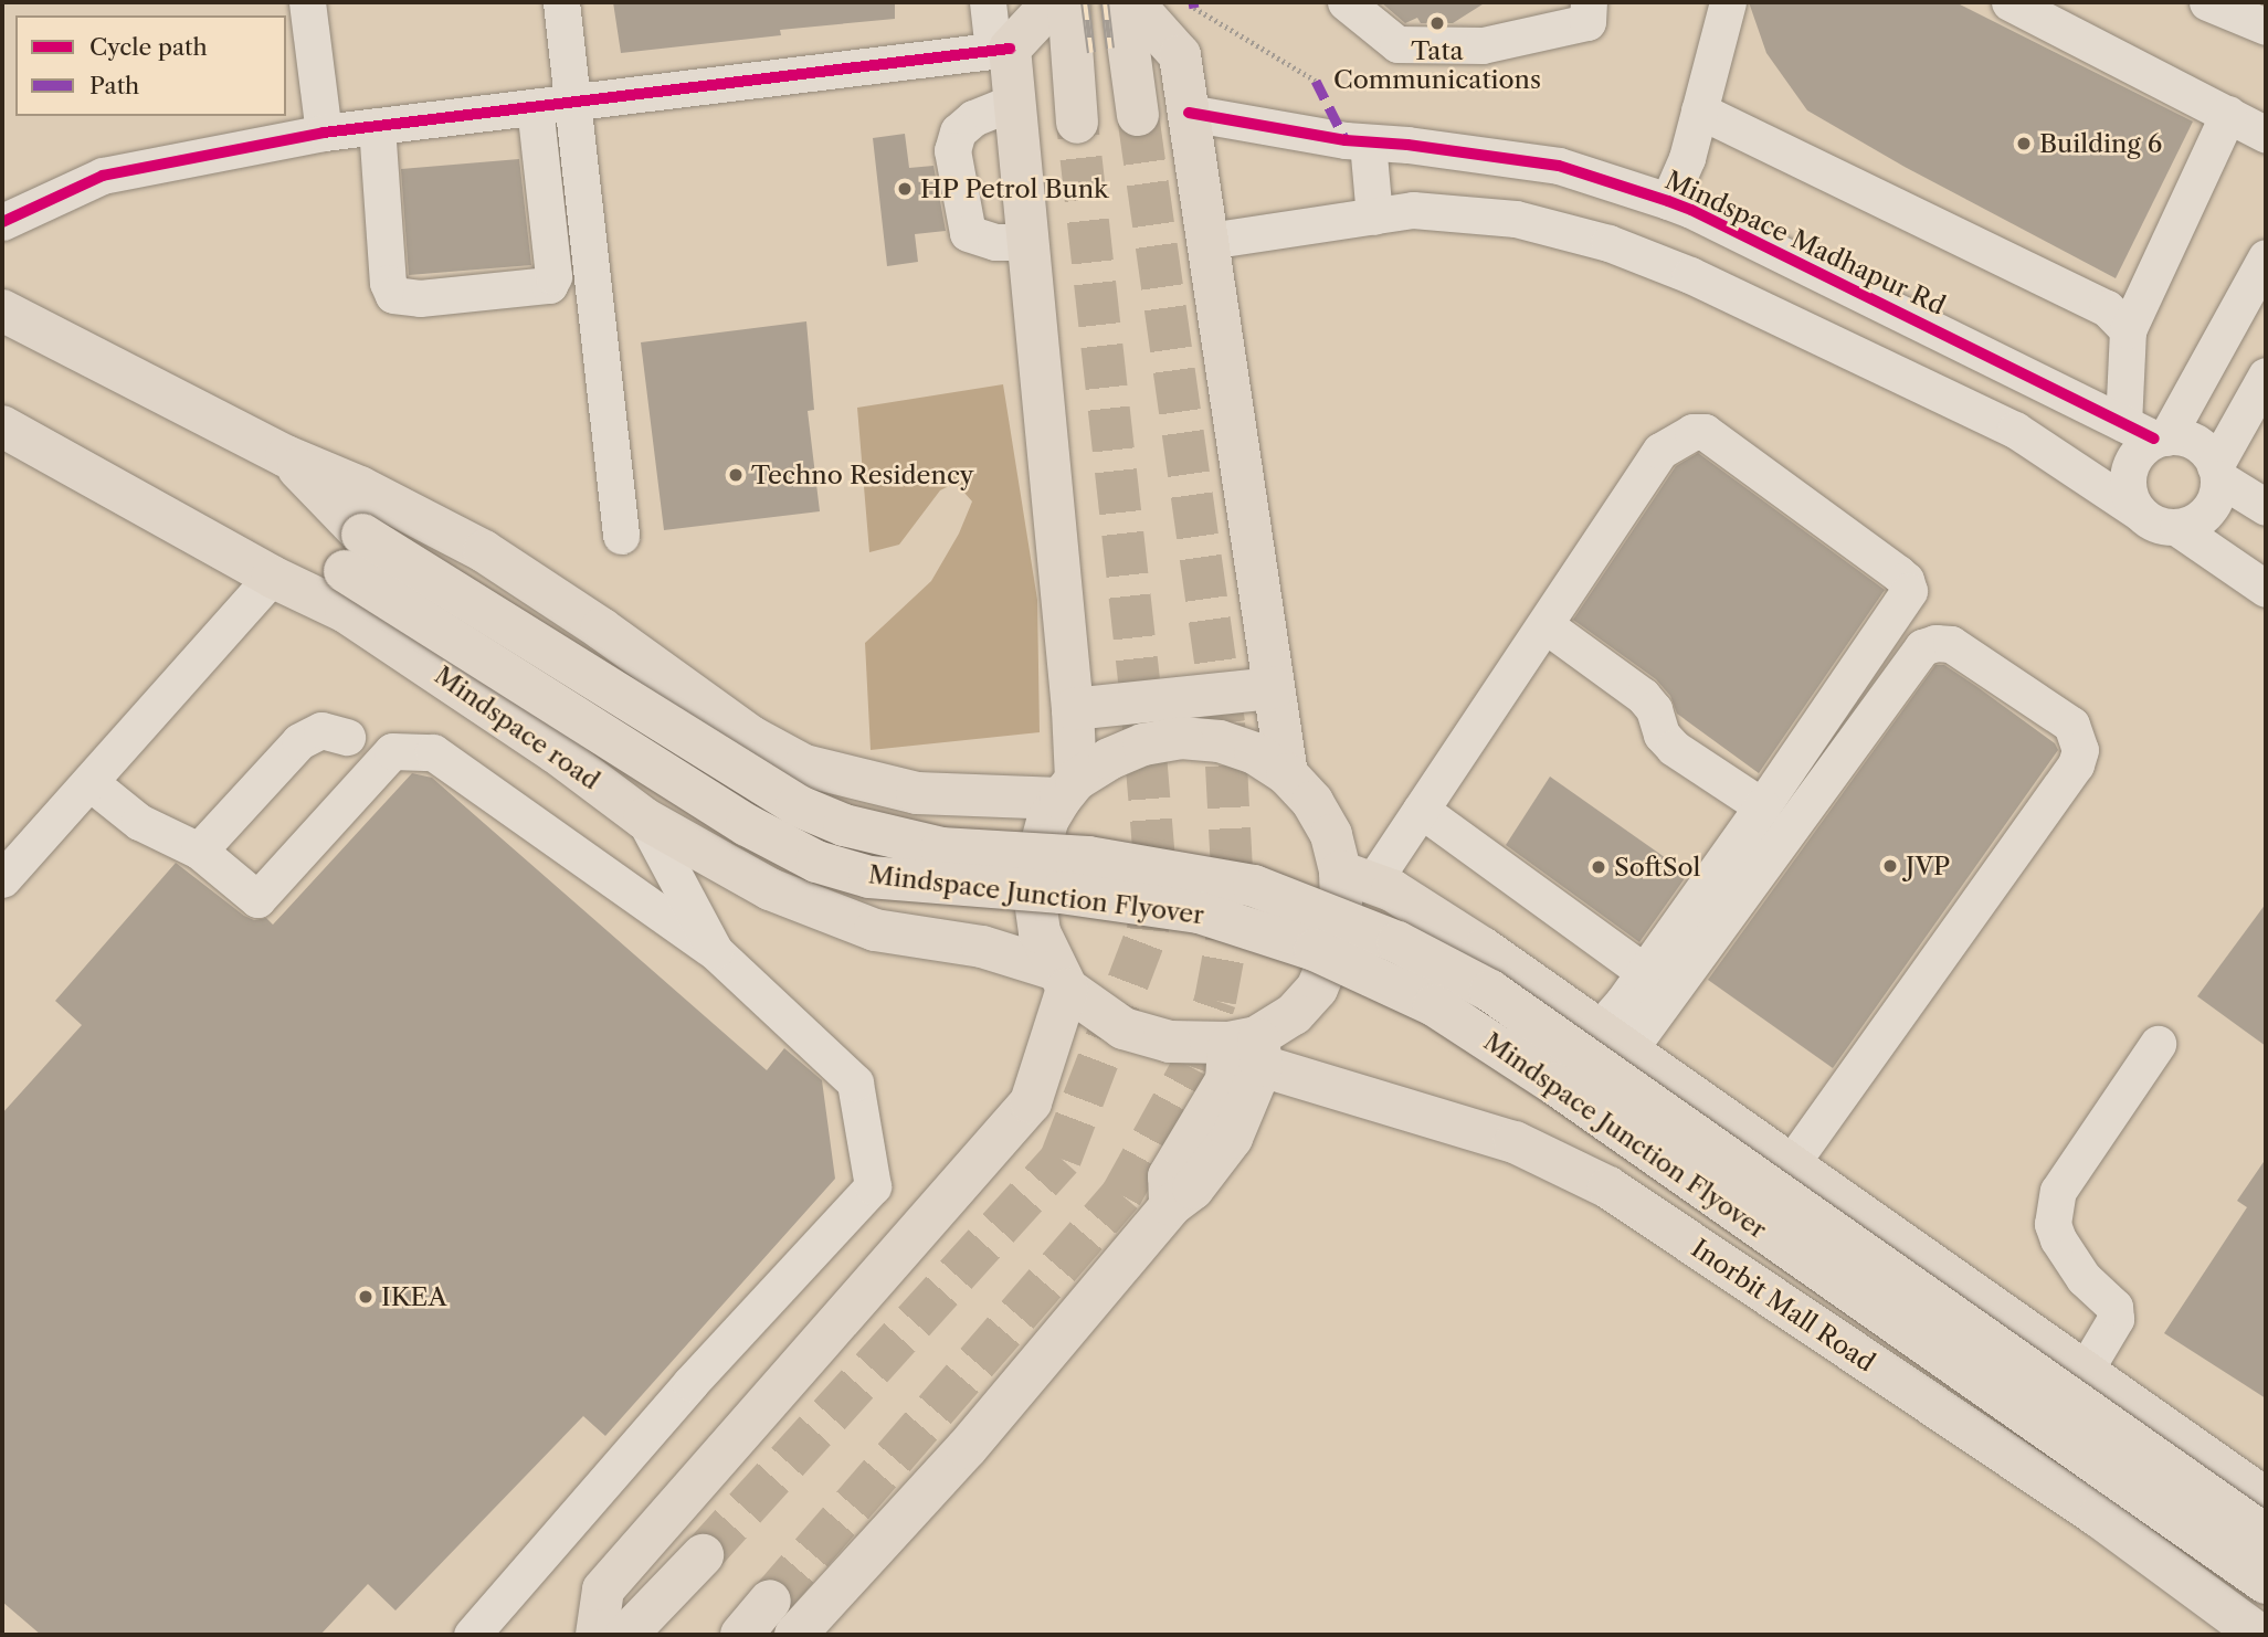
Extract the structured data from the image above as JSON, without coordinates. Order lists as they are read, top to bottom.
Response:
{
  "streets": {
    "main road": ["Mindspace road", "Mindspace Junction Flyover", "Inorbit Mall Road"],
    "street": ["Mindspace Madhapur Rd"]
  },
  "crossings": [
    ["Mindspace road", "Mindspace Junction Flyover"],
    ["Mindspace road", "Inorbit Mall Road"]
  ],
  "places": [
    "Tata Communications",
    "Building 6",
    "HP Petrol Bunk",
    "Techno Residency",
    "JVP",
    "SoftSol",
    "IKEA"
  ],
  "legend": ["Cycle path", "Path"]
}
